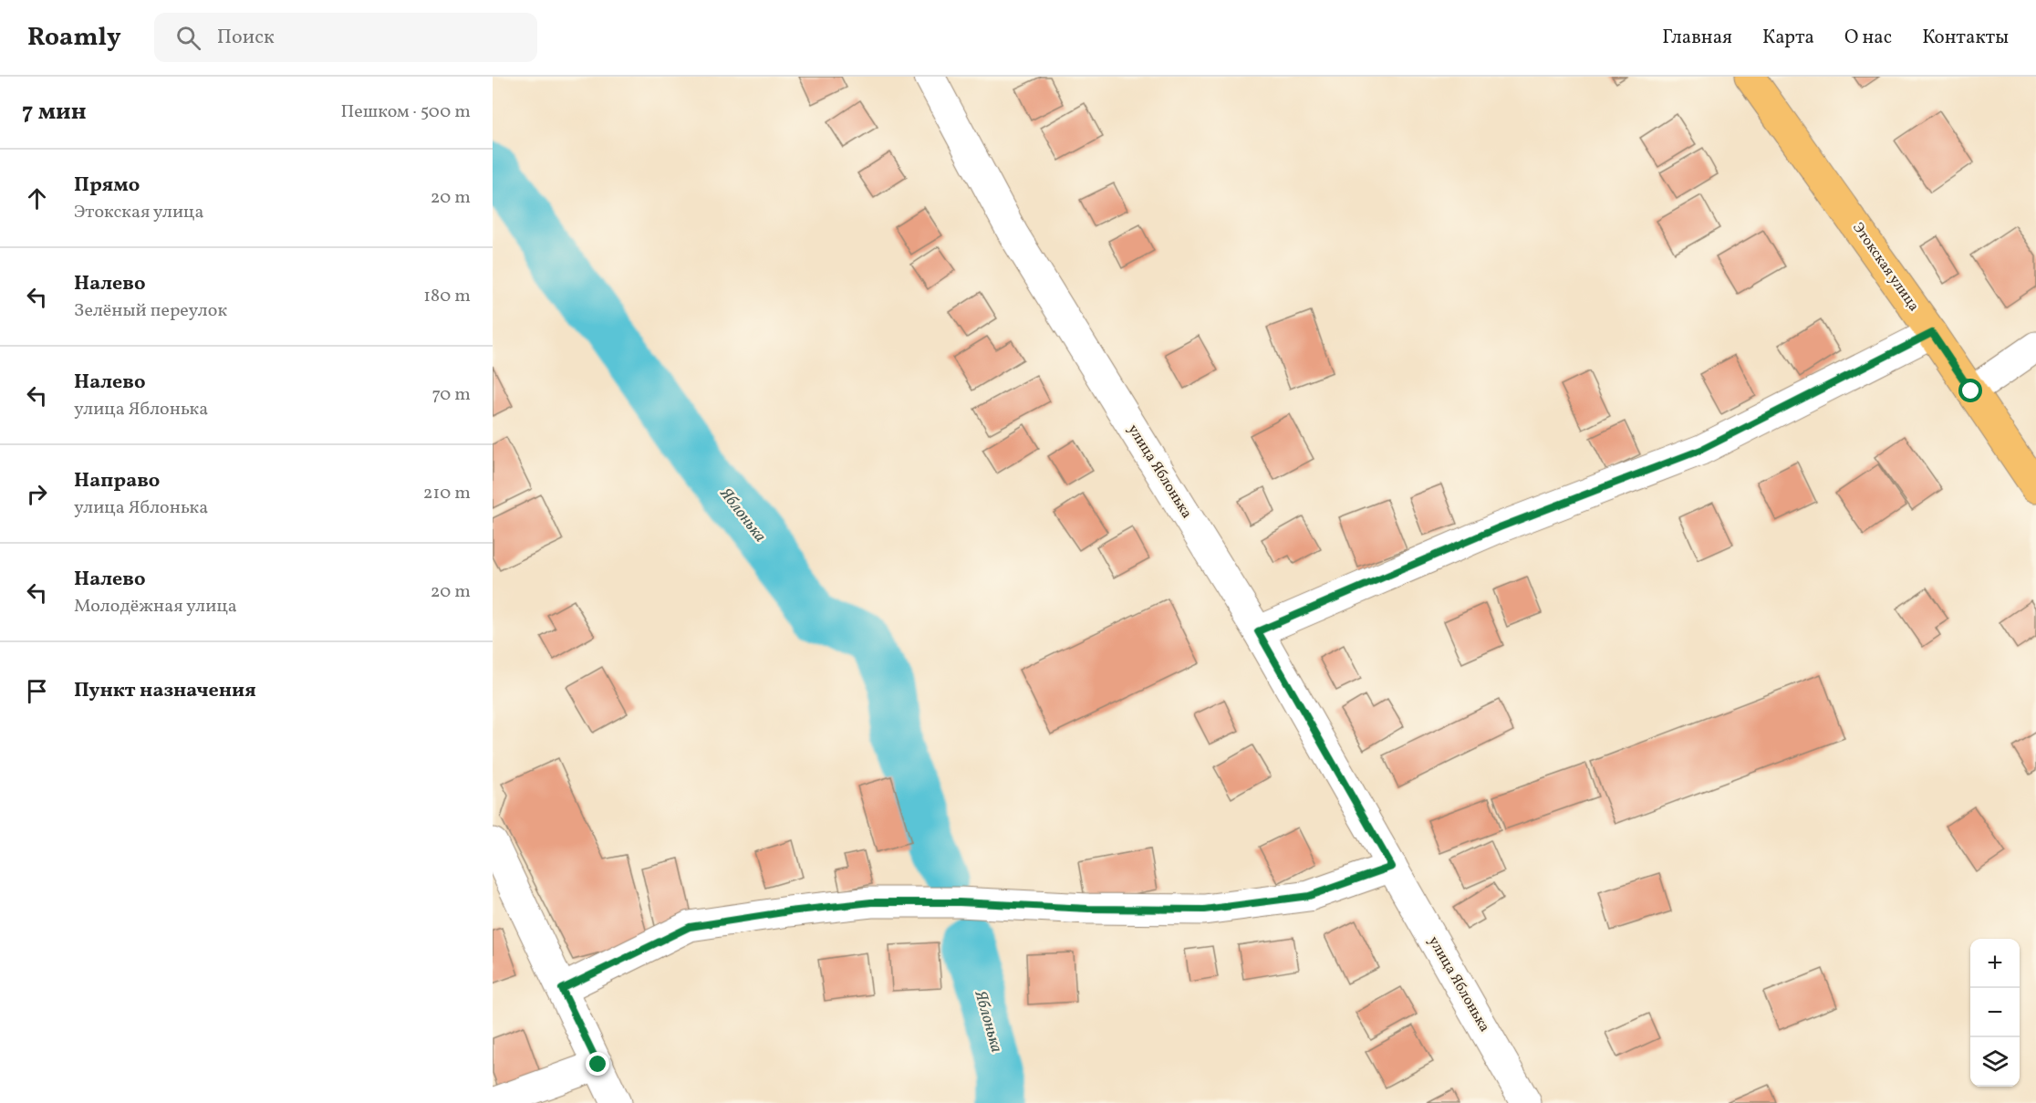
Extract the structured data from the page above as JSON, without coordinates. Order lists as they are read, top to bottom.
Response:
{
  "streets": {
    "main road": ["Этокская улица"],
    "street": ["улица Яблонька"]
  },
  "water": ["Яблонька"],
  "page": {
    "header": "Roamly",
    "search": "Поиск",
    "nav": [
      "Главная",
      "Карта",
      "О нас",
      "Контакты"
    ],
    "heading": ["7 мин", "Пешком · 500 m"],
    "list": [
      ["Прямо", "Этокская улица", "20 m"],
      ["Налево", "Зелёный переулок", "180 m"],
      ["Налево", "улица Яблонька", "70 m"],
      ["Направо", "улица Яблонька", "210 m"],
      ["Налево", "Молодёжная улица", "20 m"],
      "Пункт назначения"
    ],
    "map_buttons": ["+", "−"]
  }
}
